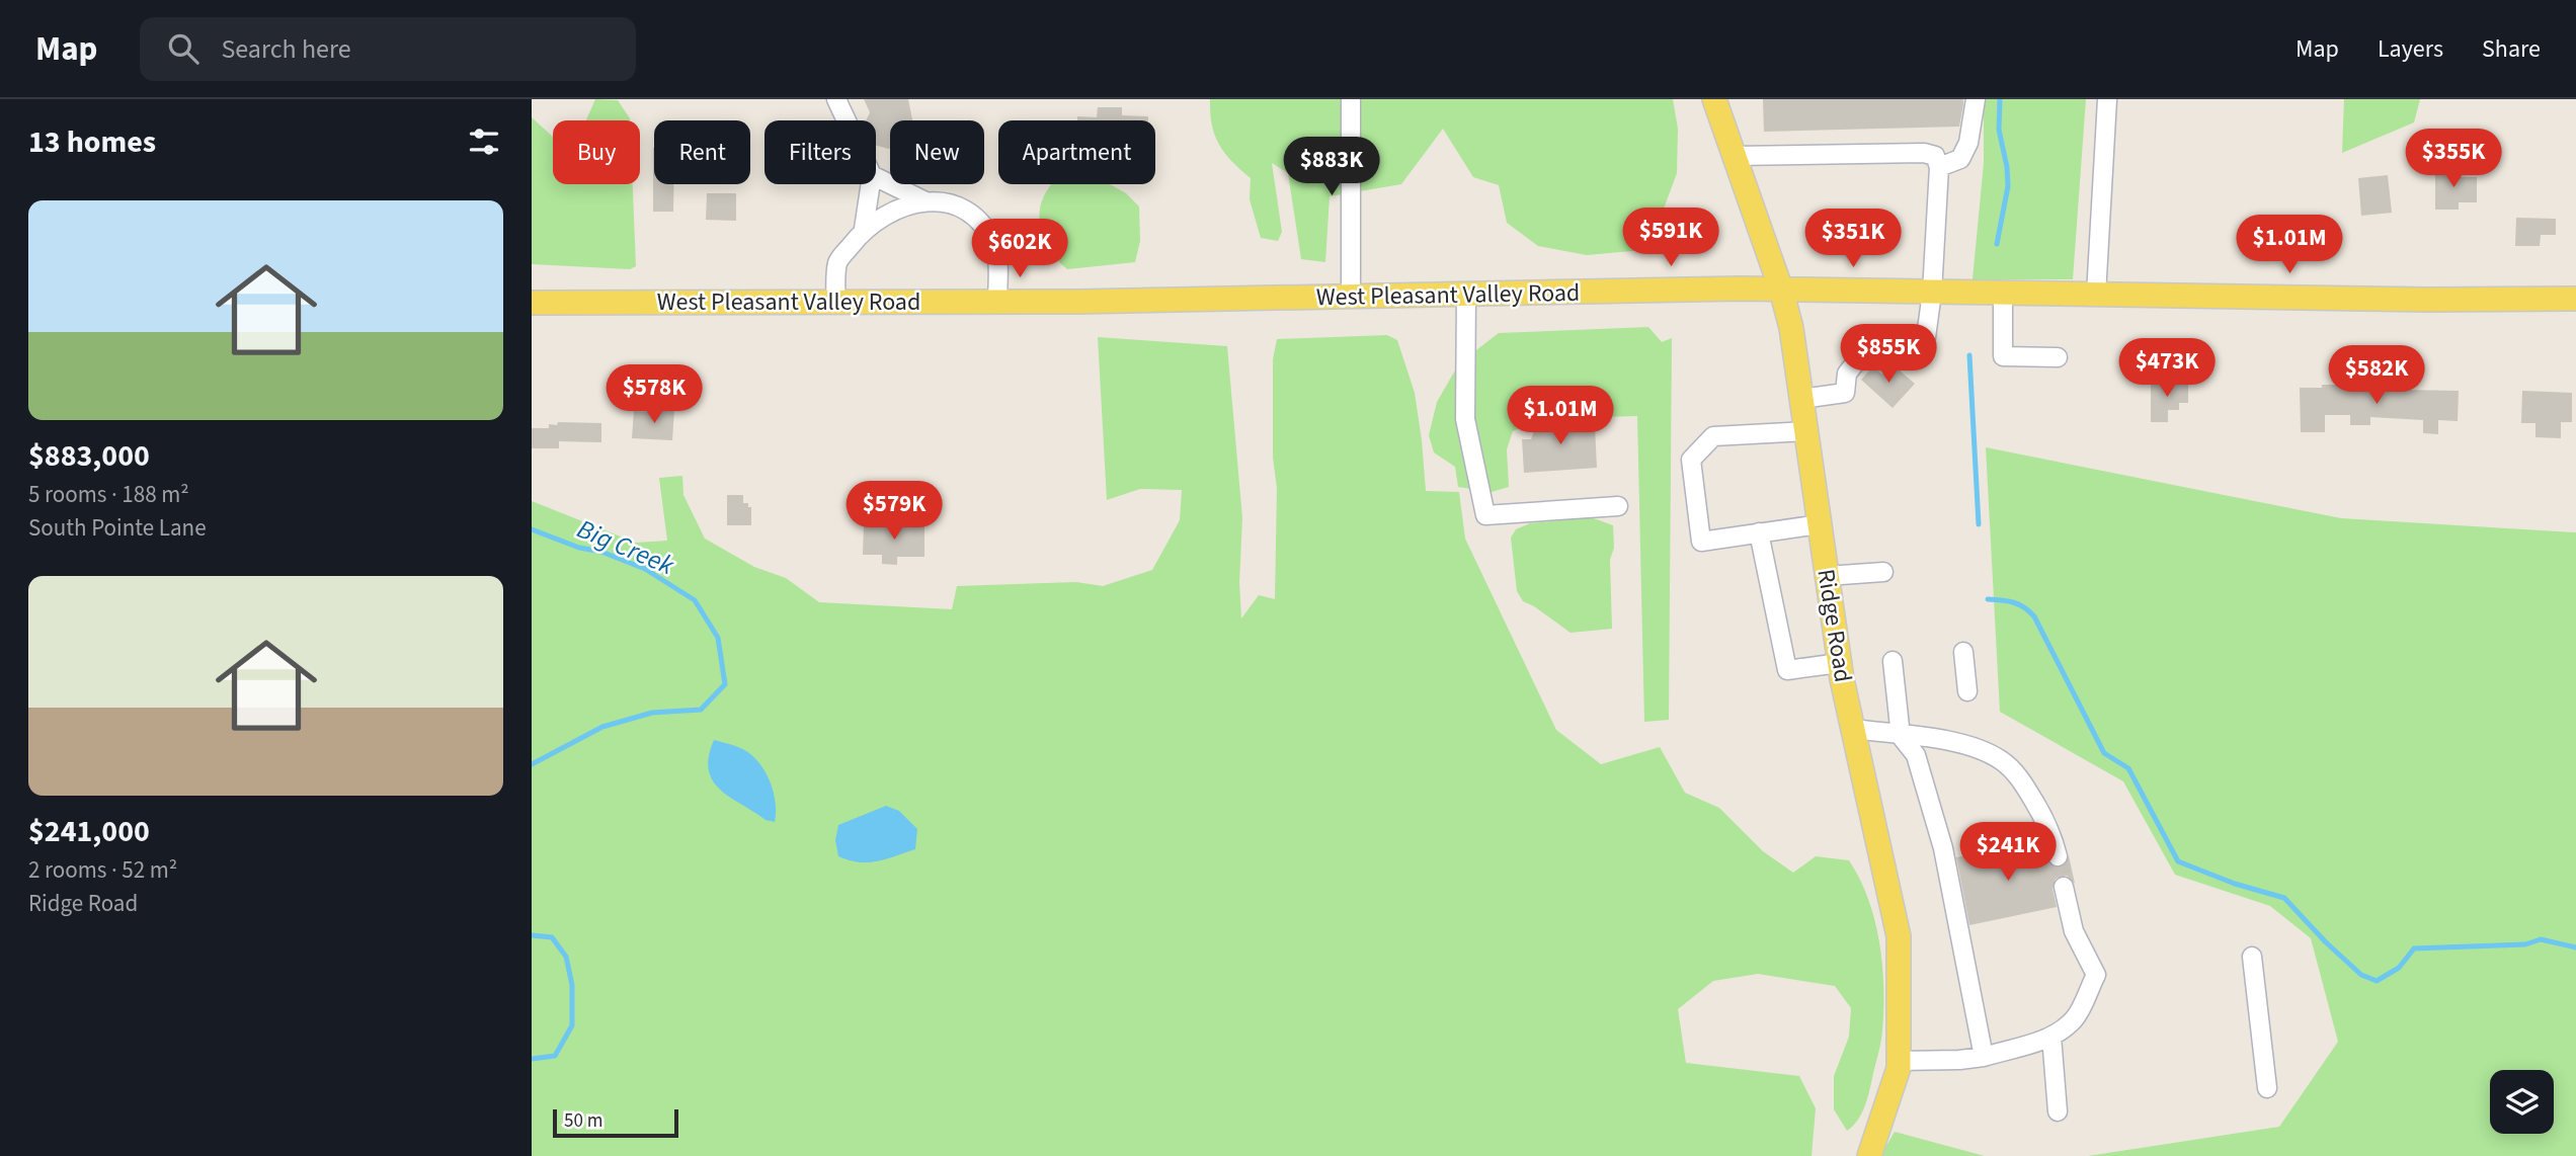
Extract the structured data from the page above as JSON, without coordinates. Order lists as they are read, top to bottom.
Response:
{
  "streets": {
    "main road": ["West Pleasant Valley Road", "Ridge Road"]
  },
  "crossings": [
    ["West Pleasant Valley Road", "Ridge Road"]
  ],
  "water": ["Big Creek"],
  "scale_bar": "50 m",
  "page": {
    "header": "Map",
    "search": "Search here",
    "nav": ["Map", "Layers", "Share"],
    "heading": "13 homes",
    "chip": [
      "Buy",
      "Rent",
      "Filters",
      "New",
      "Apartment"
    ],
    "price": [
      "$355K",
      "$883K",
      "$591K",
      "$351K",
      "$1.01M",
      "$602K",
      "$855K",
      "$473K",
      "$582K",
      "$578K",
      "$1.01M",
      "$579K",
      "$241K"
    ],
    "list": [
      {
        "name": "$883,000",
        "note": "5 rooms · 188 m² · South Pointe Lane"
      },
      {
        "name": "$241,000",
        "note": "2 rooms · 52 m² · Ridge Road"
      }
    ],
    "scale": "50 m"
  }
}
